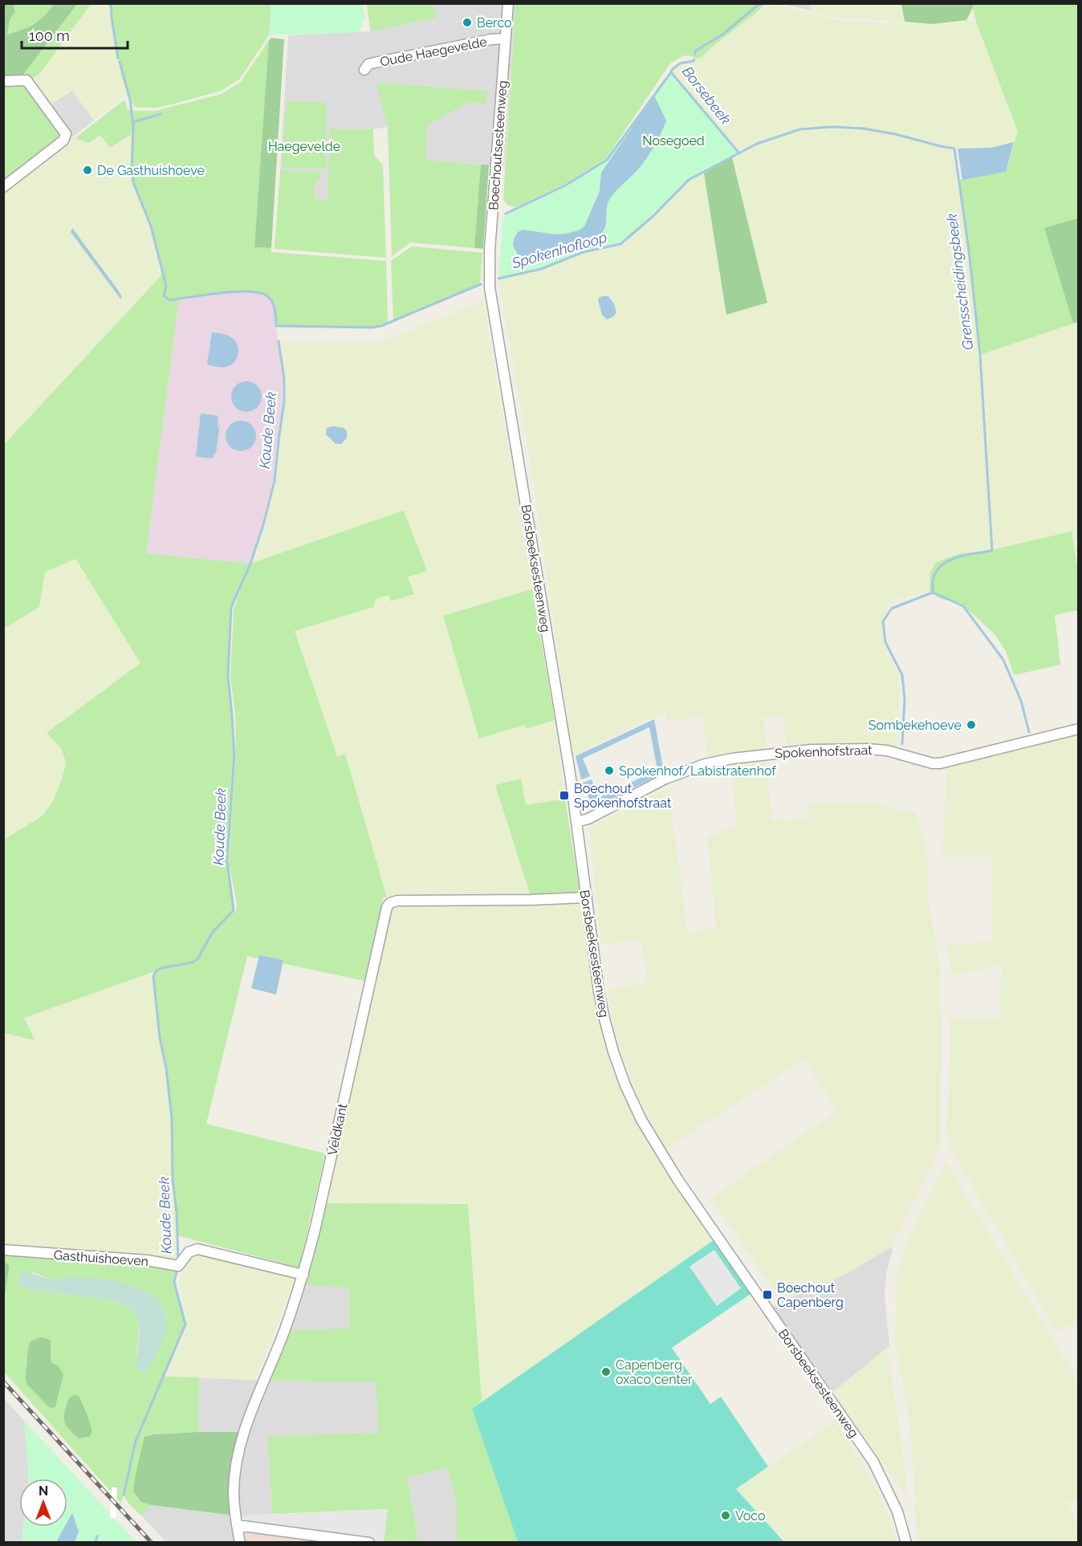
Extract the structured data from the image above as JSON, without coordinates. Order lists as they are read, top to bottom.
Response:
{
  "streets": {
    "street": [
      "Oude Haegevelde",
      "Boechoutsesteenweg",
      "Borsbeeksesteenweg",
      "Spokenhofstraat",
      "Veldkant",
      "Gasthuishoeven"
    ]
  },
  "crossings": [
    ["Oude Haegevelde", "Boechoutsesteenweg"],
    ["Boechoutsesteenweg", "Borsbeeksesteenweg"],
    ["Borsbeeksesteenweg", "Spokenhofstraat"],
    ["Borsbeeksesteenweg", "Veldkant"],
    ["Veldkant", "Gasthuishoeven"]
  ],
  "water": [
    "Borsebeek",
    "Spokenhofloop",
    "Grensscheidingsbeek",
    "Koude Beek"
  ],
  "parks": ["Nosegoed", "Haegevelde"],
  "places": {
    "other": [
      "Berco",
      "De Gasthuishoeve",
      "Sombekehoeve",
      "Spokenhof/Labistratenhof",
      "Capenberg oxaco center",
      "Voco"
    ],
    "transit": ["Boechout Spokenhofstraat", "Boechout Capenberg"]
  },
  "scale_bar": "100 m",
  "north": "top"
}
